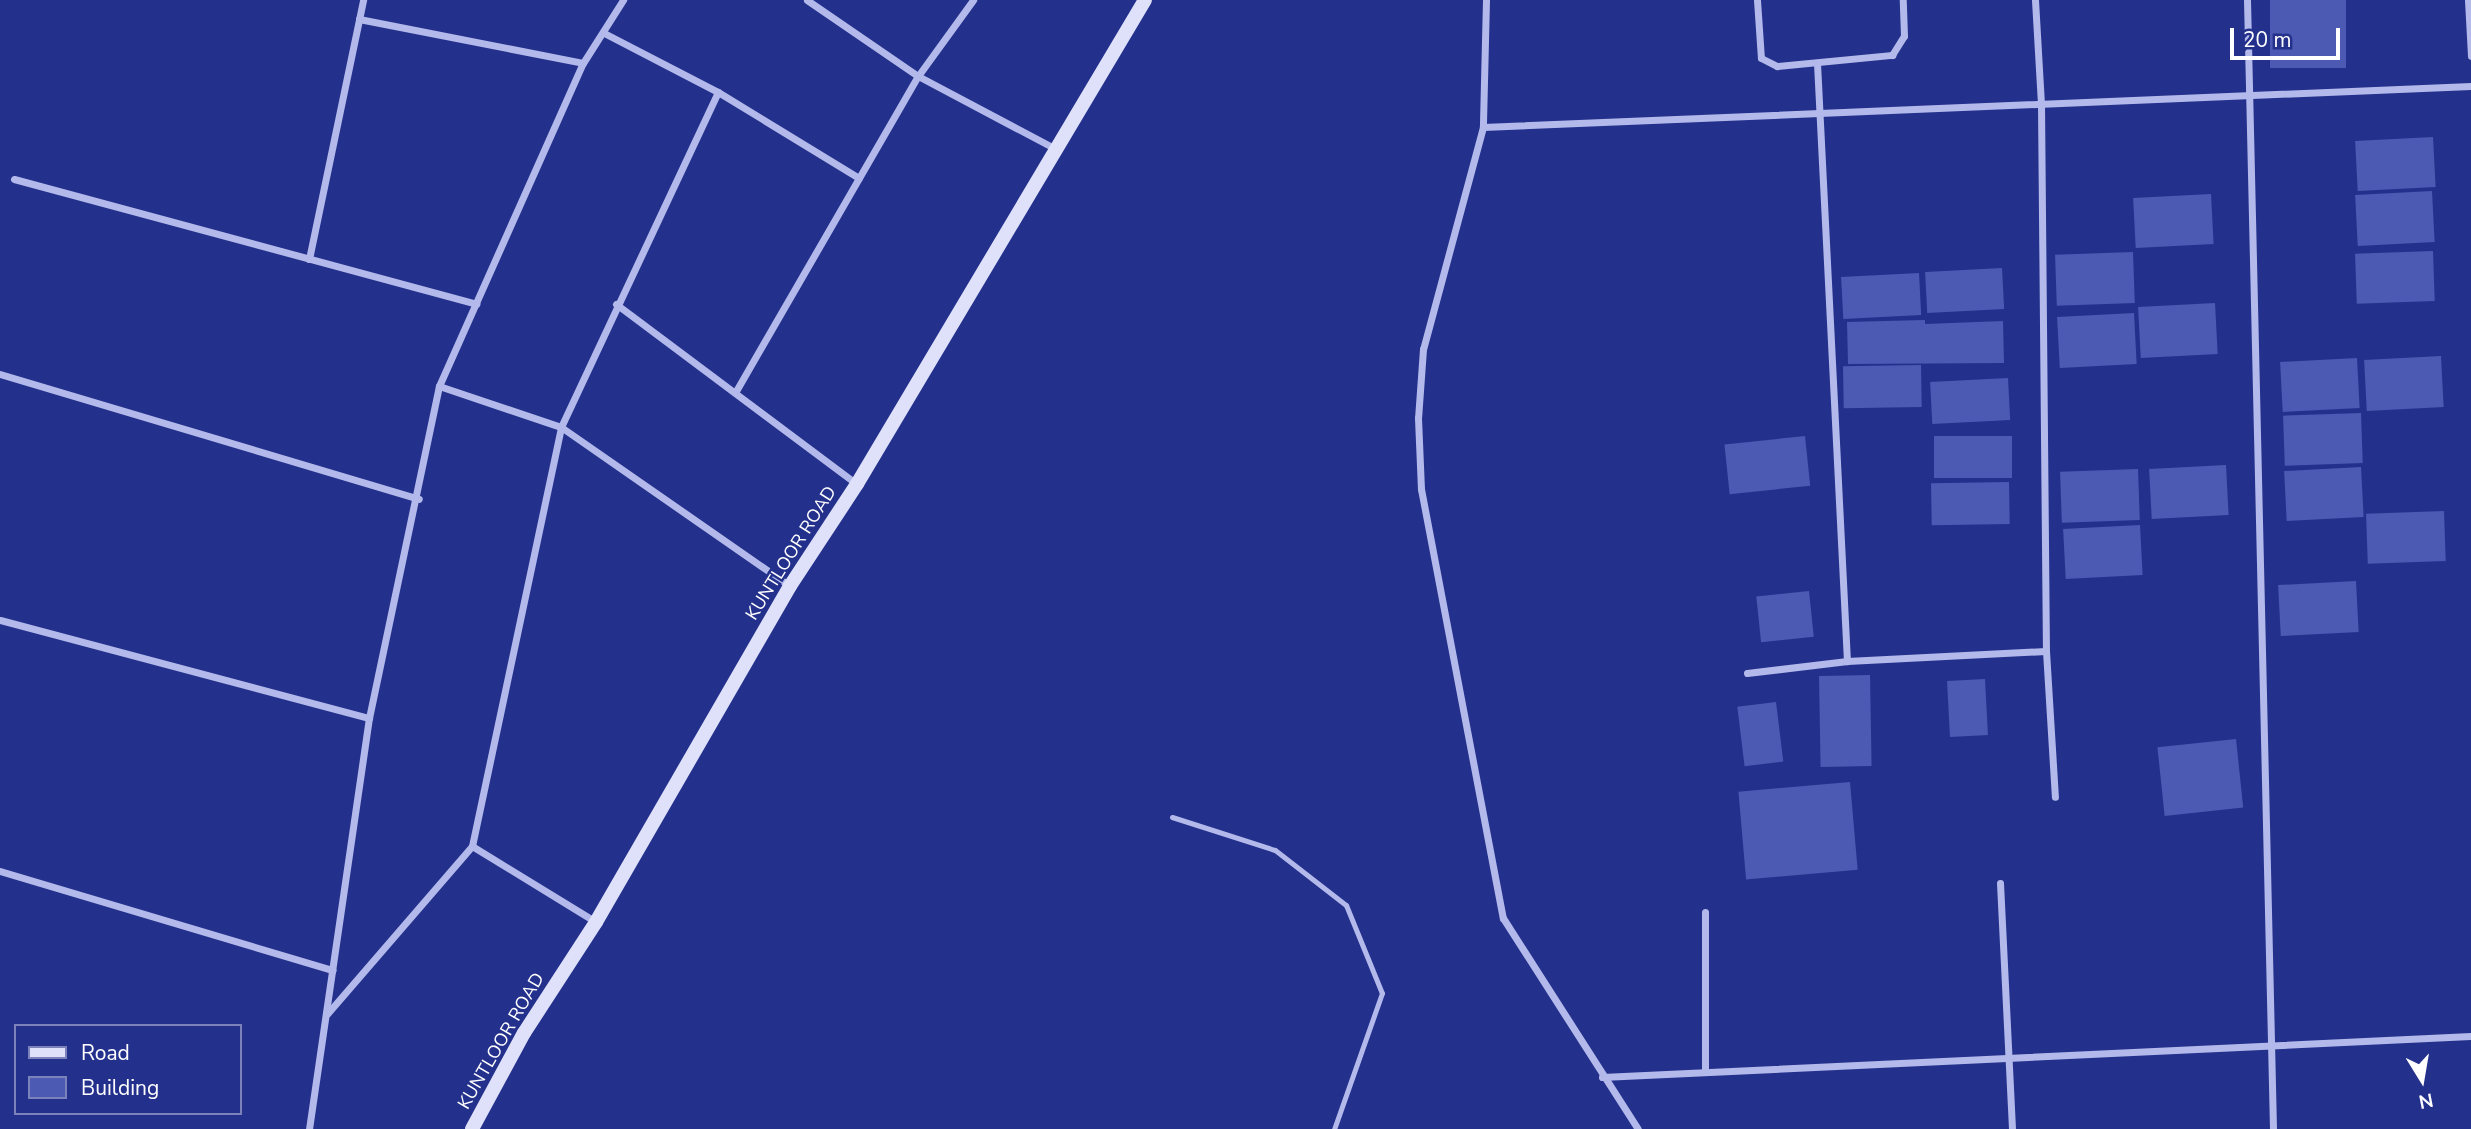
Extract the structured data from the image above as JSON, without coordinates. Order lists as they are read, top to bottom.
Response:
{
  "streets": {
    "street": ["KUNTLOOR ROAD"]
  },
  "legend": ["Road", "Building"],
  "scale_bar": "20 m",
  "north": "bottom"
}
